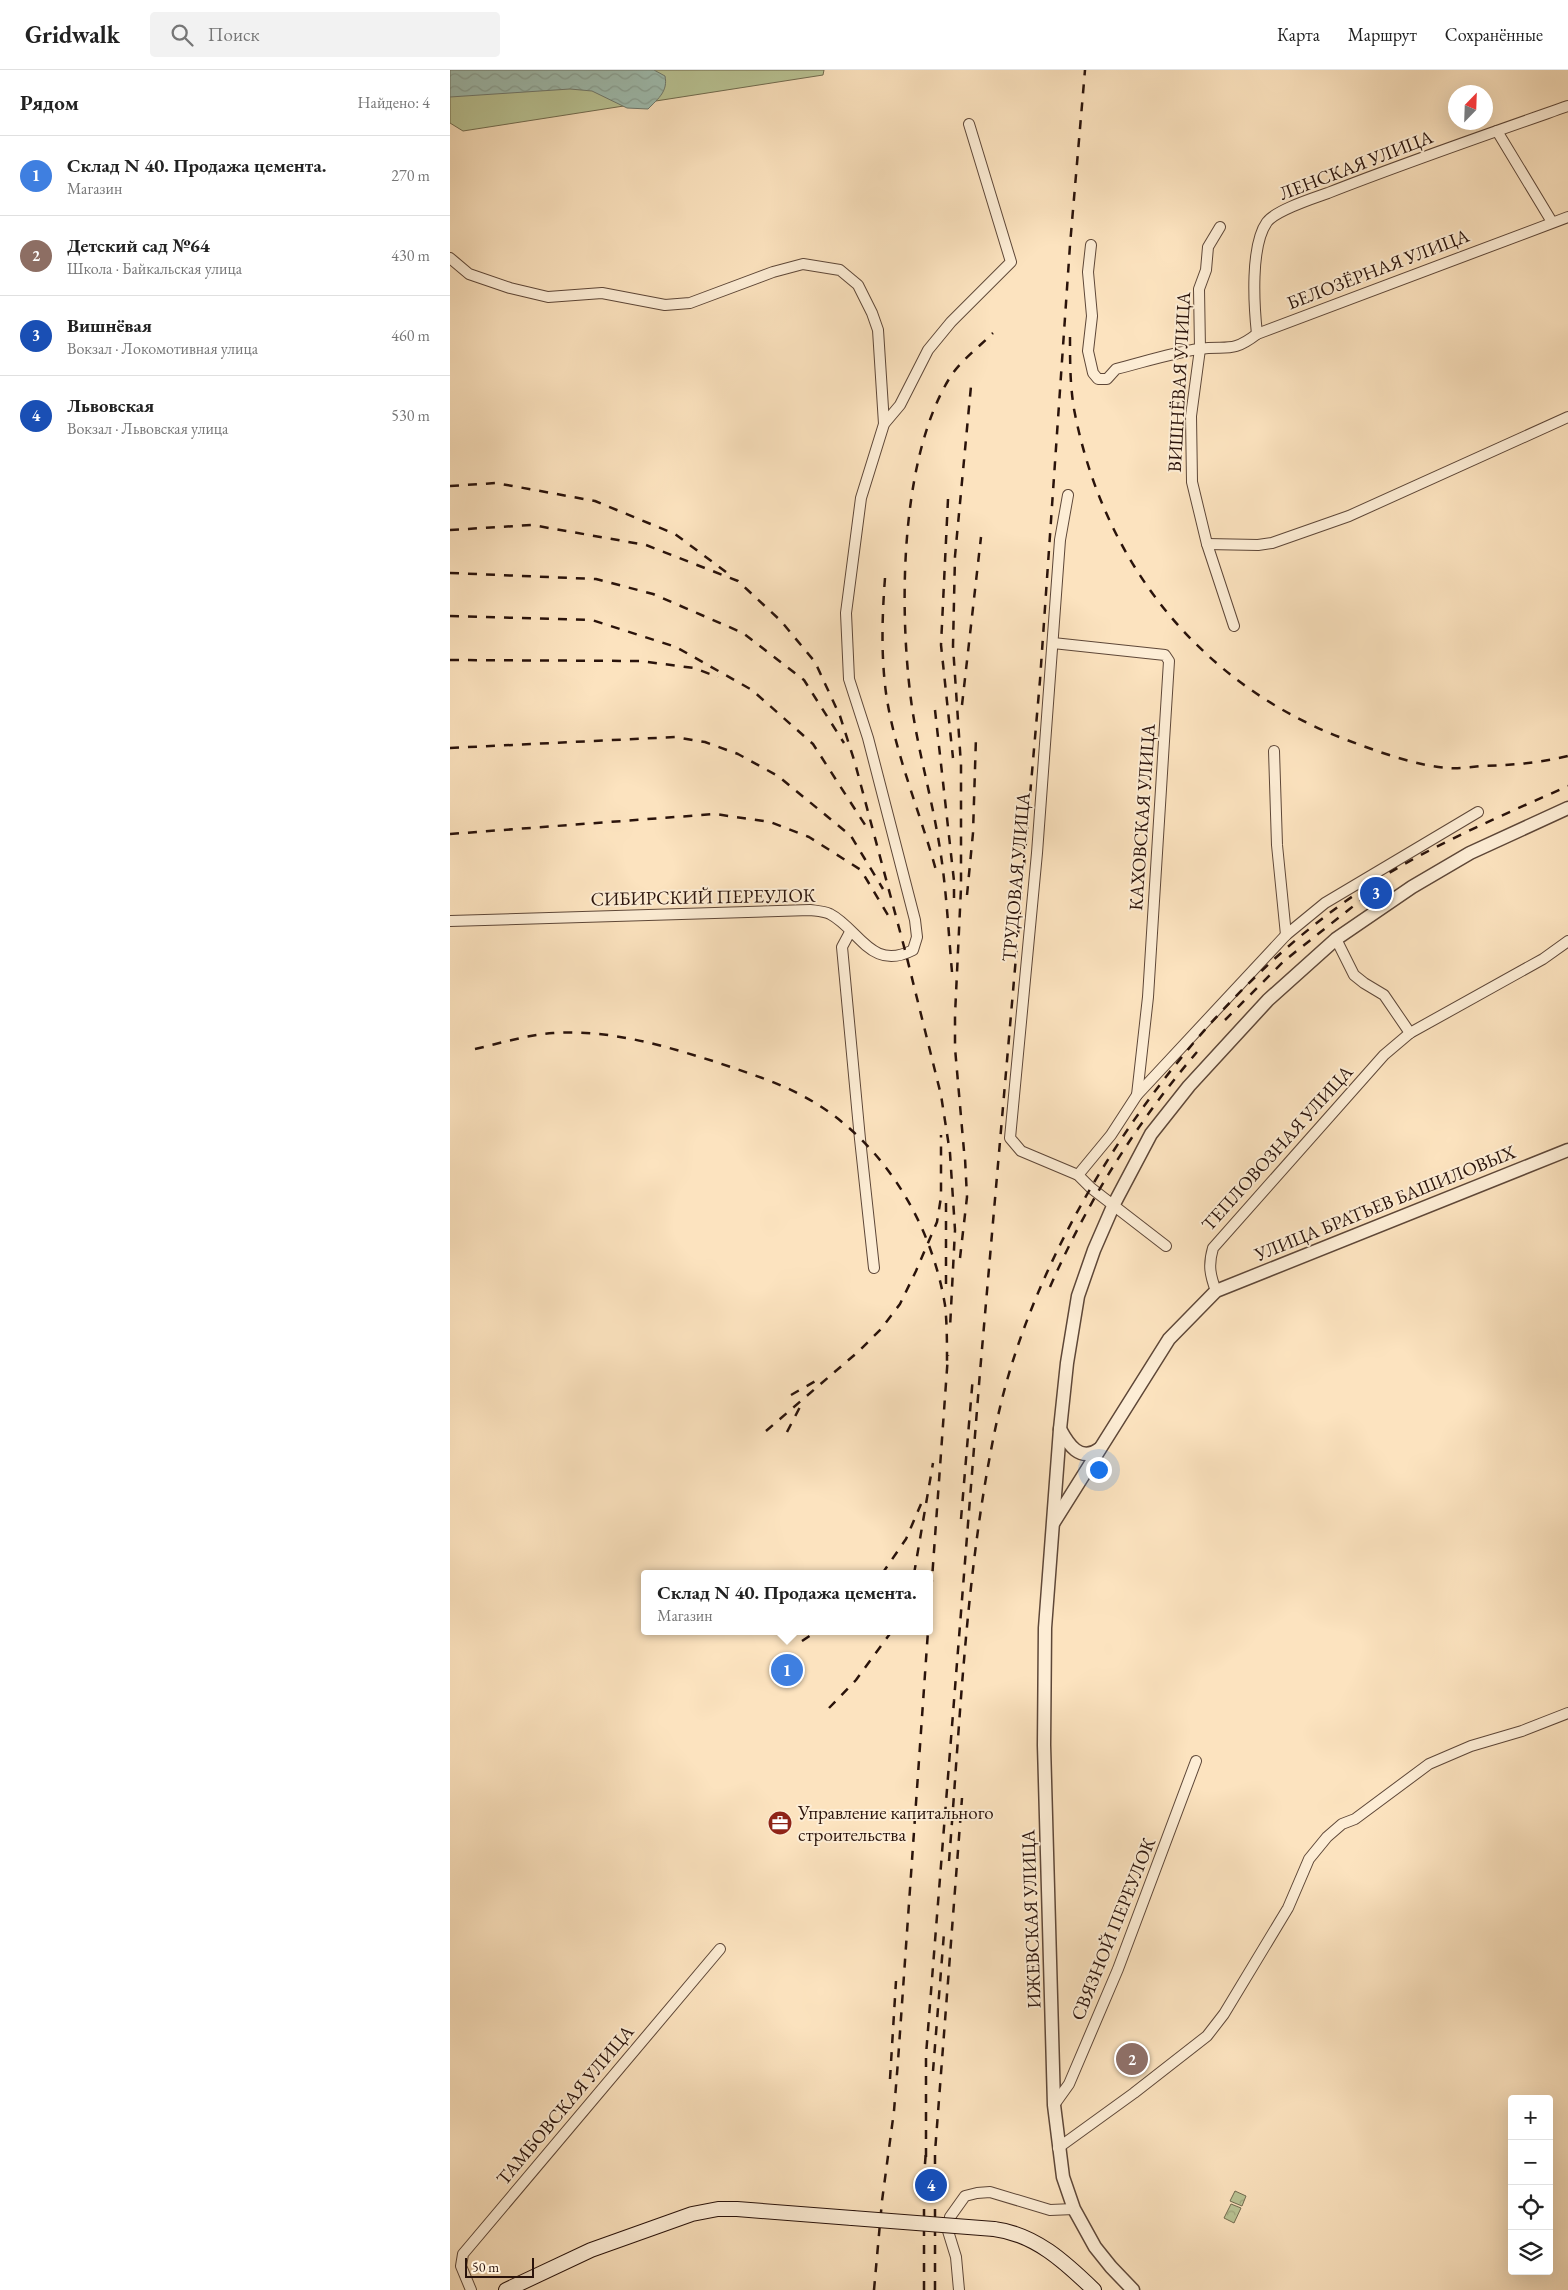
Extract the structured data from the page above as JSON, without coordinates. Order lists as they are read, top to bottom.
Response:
{
  "streets": {
    "street": [
      "ЛЕНСКАЯ УЛИЦА",
      "БЕЛОЗЁРНАЯ УЛИЦА",
      "ВИШНЁВАЯ УЛИЦА",
      "КАХОВСКАЯ УЛИЦА",
      "ТРУДОВАЯ УЛИЦА",
      "СИБИРСКИЙ ПЕРЕУЛОК",
      "ТЕПЛОВОЗНАЯ УЛИЦА",
      "УЛИЦА БРАТЬЕВ БАШИЛОВЫХ",
      "ИЖЕВСКАЯ УЛИЦА",
      "СВЯЗНОЙ ПЕРЕУЛОК",
      "ТАМБОВСКАЯ УЛИЦА"
    ]
  },
  "crossings": [
    ["ЛЕНСКАЯ УЛИЦА", "БЕЛОЗЁРНАЯ УЛИЦА"],
    ["БЕЛОЗЁРНАЯ УЛИЦА", "ВИШНЁВАЯ УЛИЦА"],
    ["КАХОВСКАЯ УЛИЦА", "ТРУДОВАЯ УЛИЦА"],
    ["ТРУДОВАЯ УЛИЦА", "ИЖЕВСКАЯ УЛИЦА"],
    ["ТЕПЛОВОЗНАЯ УЛИЦА", "УЛИЦА БРАТЬЕВ БАШИЛОВЫХ"],
    ["ИЖЕВСКАЯ УЛИЦА", "СВЯЗНОЙ ПЕРЕУЛОК"]
  ],
  "places": {
    "office": ["Управление капитального строительства"]
  },
  "scale_bar": "50 m",
  "north": "top right",
  "page": {
    "header": "Gridwalk",
    "search": "Поиск",
    "nav": ["Карта", "Маршрут", "Сохранённые"],
    "heading": ["Рядом", "Найдено: 4"],
    "list": [
      {
        "mark": "1",
        "name": "Склад N 40. Продажа цемента.",
        "note": "Магазин",
        "value": "270 m"
      },
      {
        "mark": "2",
        "name": "Детский сад №64",
        "note": "Школа · Байкальская улица",
        "value": "430 m"
      },
      {
        "mark": "3",
        "name": "Вишнёвая",
        "note": "Вокзал · Локомотивная улица",
        "value": "460 m"
      },
      {
        "mark": "4",
        "name": "Львовская",
        "note": "Вокзал · Львовская улица",
        "value": "530 m"
      }
    ],
    "pins": [
      "3",
      "1",
      "2",
      "4"
    ],
    "popup": ["Склад N 40. Продажа цемента.", "Магазин"],
    "map_buttons": ["+", "−"],
    "scale": "50 m"
  }
}
